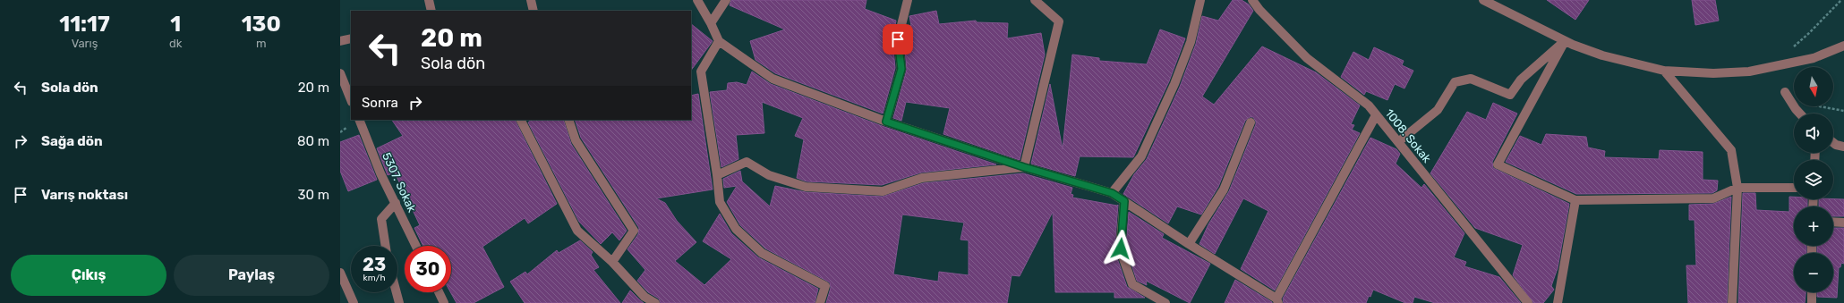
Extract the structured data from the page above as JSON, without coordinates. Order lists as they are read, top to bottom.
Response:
{
  "streets": {
    "street": ["1008. Sokak", "5307. Sokak"]
  },
  "north": "bottom",
  "page": {
    "eta": [
      "11:17",
      "Varış",
      "1",
      "dk",
      "130",
      "m"
    ],
    "turn": ["20 m", "Sola dön"],
    "list": [
      {
        "name": "Sola dön",
        "value": "20 m"
      },
      {
        "name": "Sağa dön",
        "value": "80 m"
      },
      {
        "name": "Varış noktası",
        "value": "30 m"
      }
    ],
    "map_buttons": ["+", "−"],
    "then": "Sonra",
    "speed": "23 km/h",
    "limit": "30",
    "buttons": ["Çıkış", "Paylaş"]
  }
}
